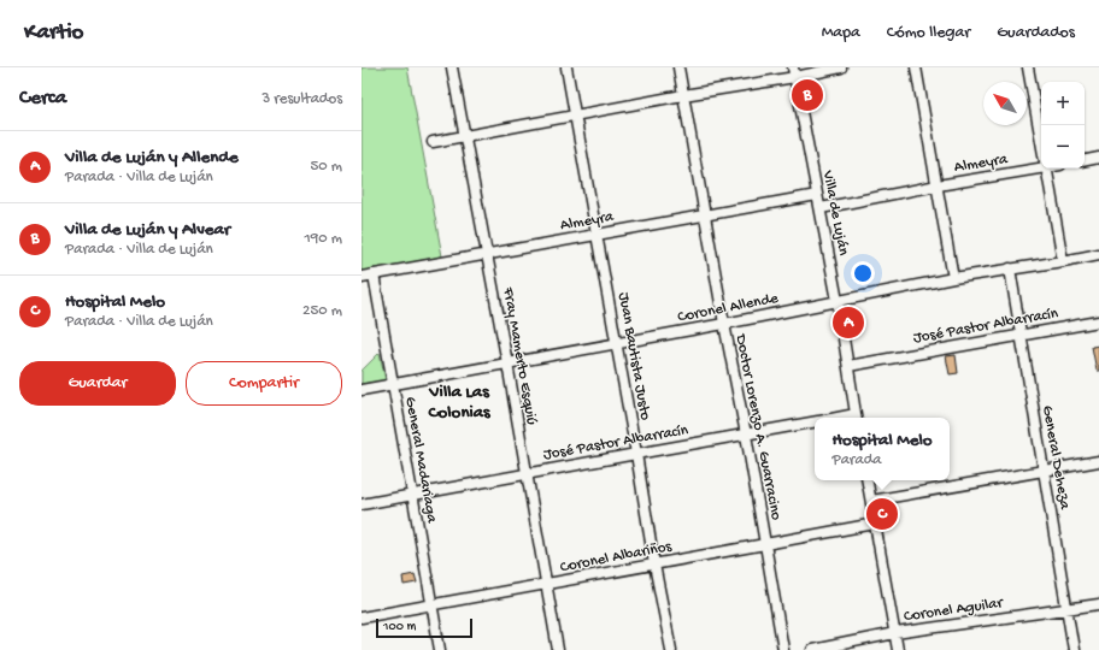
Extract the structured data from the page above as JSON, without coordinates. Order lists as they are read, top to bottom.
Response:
{
  "streets": {
    "street": [
      "Almeyra",
      "Villa de Luján",
      "Coronel Allende",
      "José Pastor Albarracín",
      "Fray Mamerto Esquiú",
      "Juan Bautista Justo",
      "Doctor Lorenzo A. Guarracino",
      "General Deheza",
      "General Madariaga",
      "Coronel Albariños",
      "Coronel Aguilar"
    ]
  },
  "crossings": [
    ["Almeyra", "Villa de Luján"],
    ["Almeyra", "Fray Mamerto Esquiú"],
    ["Almeyra", "Juan Bautista Justo"],
    ["Almeyra", "Doctor Lorenzo A. Guarracino"],
    ["Almeyra", "General Madariaga"],
    ["Villa de Luján", "Coronel Allende"],
    ["Villa de Luján", "José Pastor Albarracín"],
    ["Coronel Allende", "Fray Mamerto Esquiú"],
    ["Coronel Allende", "Juan Bautista Justo"],
    ["Coronel Allende", "Doctor Lorenzo A. Guarracino"],
    ["Coronel Allende", "General Deheza"],
    ["Coronel Allende", "General Madariaga"],
    ["José Pastor Albarracín", "Fray Mamerto Esquiú"],
    ["José Pastor Albarracín", "Juan Bautista Justo"],
    ["José Pastor Albarracín", "Doctor Lorenzo A. Guarracino"],
    ["José Pastor Albarracín", "General Deheza"],
    ["José Pastor Albarracín", "General Madariaga"],
    ["Fray Mamerto Esquiú", "Coronel Albariños"],
    ["Juan Bautista Justo", "Coronel Albariños"],
    ["Doctor Lorenzo A. Guarracino", "Coronel Albariños"],
    ["General Deheza", "Coronel Aguilar"],
    ["General Madariaga", "Coronel Albariños"]
  ],
  "districts": ["Villa Las Colonias"],
  "scale_bar": "100 m",
  "north": "top left",
  "page": {
    "header": "Kartio",
    "nav": ["Mapa", "Cómo llegar", "Guardados"],
    "heading": ["Cerca", "3 resultados"],
    "pins": ["B", "A", "C"],
    "map_buttons": ["+", "−"],
    "list": [
      {
        "mark": "A",
        "name": "Villa de Luján y Allende",
        "note": "Parada · Villa de Luján",
        "value": "50 m"
      },
      {
        "mark": "B",
        "name": "Villa de Luján y Alvear",
        "note": "Parada · Villa de Luján",
        "value": "190 m"
      },
      {
        "mark": "C",
        "name": "Hospital Melo",
        "note": "Parada · Villa de Luján",
        "value": "250 m"
      }
    ],
    "buttons": ["Guardar", "Compartir"],
    "popup": ["Hospital Melo", "Parada"],
    "scale": "100 m"
  }
}
